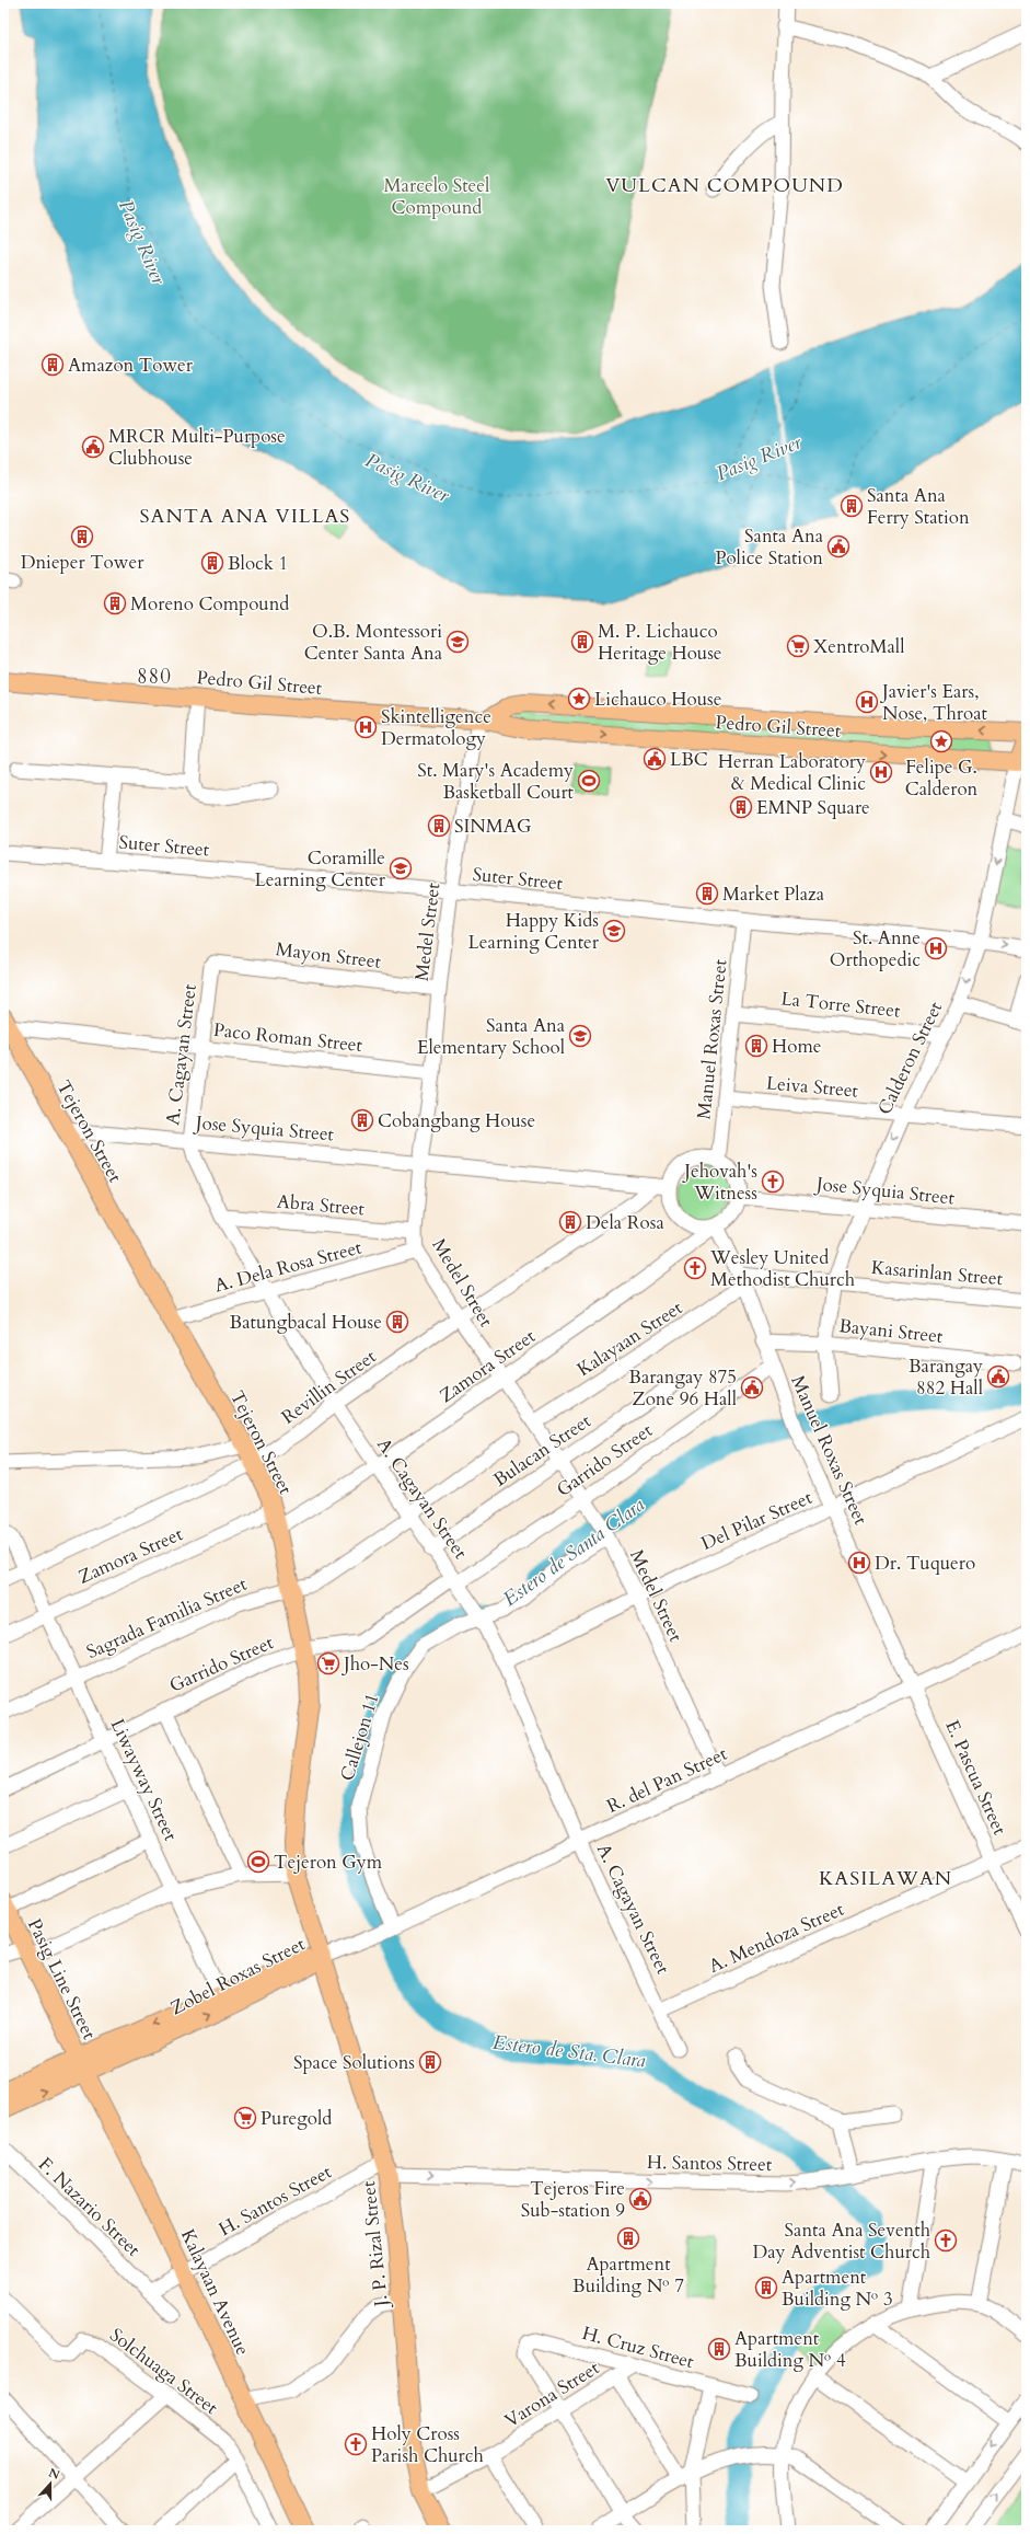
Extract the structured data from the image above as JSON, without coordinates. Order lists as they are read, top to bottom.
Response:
{
  "streets": {
    "main road": [
      "Pedro Gil Street",
      "Calderon Street",
      "Tejeron Street",
      "Zobel Roxas Street",
      "Pasig Line Street",
      "J. P. Rizal Street",
      "Kalayaan Avenue"
    ],
    "street": [
      "Suter Street",
      "Medel Street",
      "Mayon Street",
      "La Torre Street",
      "Paco Roman Street",
      "Manuel Roxas Street",
      "A. Cagayan Street",
      "Leiva Street",
      "Jose Syquia Street",
      "Abra Street",
      "A. Dela Rosa Street",
      "Kasarinlan Street",
      "Bayani Street",
      "Kalayaan Street",
      "Zamora Street",
      "Revillin Street",
      "Bulacan Street",
      "Garrido Street",
      "Del Pilar Street",
      "Sagrada Familia Street",
      "Callejon 11",
      "E. Pascua Street",
      "Liwayway Street",
      "R. del Pan Street",
      "A. Mendoza Street",
      "H. Santos Street",
      "F. Nazario Street",
      "H. Cruz Street",
      "Solchuaga Street",
      "Varona Street"
    ]
  },
  "crossings": [
    ["Pedro Gil Street", "Medel Street"],
    ["Pedro Gil Street", "Calderon Street"],
    ["Suter Street", "Medel Street"],
    ["Suter Street", "Manuel Roxas Street"],
    ["Suter Street", "Calderon Street"],
    ["Medel Street", "Mayon Street"],
    ["Medel Street", "Paco Roman Street"],
    ["Medel Street", "Jose Syquia Street"],
    ["Medel Street", "Abra Street"],
    ["Medel Street", "A. Dela Rosa Street"],
    ["Medel Street", "Kalayaan Street"],
    ["Medel Street", "Zamora Street"],
    ["Medel Street", "Revillin Street"],
    ["Medel Street", "Bulacan Street"],
    ["Medel Street", "Garrido Street"],
    ["Medel Street", "Del Pilar Street"],
    ["Medel Street", "Callejon 11"],
    ["Medel Street", "R. del Pan Street"],
    ["Mayon Street", "A. Cagayan Street"],
    ["La Torre Street", "Manuel Roxas Street"],
    ["La Torre Street", "Calderon Street"],
    ["Paco Roman Street", "A. Cagayan Street"],
    ["Paco Roman Street", "Tejeron Street"],
    ["Manuel Roxas Street", "Leiva Street"],
    ["Manuel Roxas Street", "Jose Syquia Street"],
    ["Manuel Roxas Street", "Kasarinlan Street"],
    ["Manuel Roxas Street", "Bayani Street"],
    ["Manuel Roxas Street", "Kalayaan Street"],
    ["Manuel Roxas Street", "Zamora Street"],
    ["Manuel Roxas Street", "Revillin Street"],
    ["Manuel Roxas Street", "Garrido Street"],
    ["Manuel Roxas Street", "Del Pilar Street"],
    ["Manuel Roxas Street", "E. Pascua Street"],
    ["Manuel Roxas Street", "R. del Pan Street"],
    ["A. Cagayan Street", "Jose Syquia Street"],
    ["A. Cagayan Street", "Abra Street"],
    ["A. Cagayan Street", "A. Dela Rosa Street"],
    ["A. Cagayan Street", "Zamora Street"],
    ["A. Cagayan Street", "Revillin Street"],
    ["A. Cagayan Street", "Bulacan Street"],
    ["A. Cagayan Street", "Garrido Street"],
    ["A. Cagayan Street", "Del Pilar Street"],
    ["A. Cagayan Street", "Sagrada Familia Street"],
    ["A. Cagayan Street", "Callejon 11"],
    ["A. Cagayan Street", "R. del Pan Street"],
    ["A. Cagayan Street", "A. Mendoza Street"],
    ["Calderon Street", "Leiva Street"],
    ["Calderon Street", "Jose Syquia Street"],
    ["Calderon Street", "Kasarinlan Street"],
    ["Calderon Street", "Bayani Street"],
    ["Jose Syquia Street", "Tejeron Street"],
    ["Jose Syquia Street", "Zamora Street"],
    ["Jose Syquia Street", "Revillin Street"],
    ["Tejeron Street", "A. Dela Rosa Street"],
    ["Tejeron Street", "Zamora Street"],
    ["Tejeron Street", "Revillin Street"],
    ["Tejeron Street", "Garrido Street"],
    ["Tejeron Street", "Sagrada Familia Street"],
    ["Tejeron Street", "R. del Pan Street"],
    ["Tejeron Street", "Zobel Roxas Street"],
    ["Tejeron Street", "J. P. Rizal Street"],
    ["Kasarinlan Street", "Kalayaan Street"],
    ["Zamora Street", "Revillin Street"],
    ["Zamora Street", "Liwayway Street"],
    ["Revillin Street", "Liwayway Street"],
    ["Garrido Street", "Liwayway Street"],
    ["Sagrada Familia Street", "Liwayway Street"],
    ["Callejon 11", "R. del Pan Street"],
    ["E. Pascua Street", "R. del Pan Street"],
    ["E. Pascua Street", "A. Mendoza Street"],
    ["Liwayway Street", "Zobel Roxas Street"],
    ["R. del Pan Street", "Zobel Roxas Street"],
    ["R. del Pan Street", "J. P. Rizal Street"],
    ["Zobel Roxas Street", "Pasig Line Street"],
    ["Zobel Roxas Street", "J. P. Rizal Street"],
    ["Zobel Roxas Street", "Kalayaan Avenue"],
    ["Pasig Line Street", "Kalayaan Avenue"],
    ["H. Santos Street", "J. P. Rizal Street"],
    ["H. Santos Street", "Kalayaan Avenue"],
    ["J. P. Rizal Street", "Varona Street"],
    ["H. Cruz Street", "Varona Street"]
  ],
  "one_way": ["Calderon Street", "H. Santos Street"],
  "districts": [
    "VULCAN COMPOUND",
    "SANTA ANA VILLAS",
    "880",
    "KASILAWAN"
  ],
  "water": ["Pasig River", "Estero de Santa Clara", "Estero de Sta. Clara"],
  "parks": ["Marcelo Steel Compound"],
  "places": {
    "building": [
      "Amazon Tower",
      "Santa Ana Ferry Station",
      "Dnieper Tower",
      "Block 1",
      "Moreno Compound",
      "M. P. Lichauco Heritage House",
      "EMNP Square",
      "SINMAG",
      "Market Plaza",
      "Home",
      "Cobangbang House",
      "Dela Rosa",
      "Batungbacal House",
      "Space Solutions",
      "Apartment Building № 7",
      "Apartment Building № 3",
      "Apartment Building № 4"
    ],
    "public building": [
      "MRCR Multi-Purpose Clubhouse",
      "Santa Ana Police Station",
      "LBC",
      "Barangay 882 Hall",
      "Barangay 875 Zone 96 Hall",
      "Tejeros Fire Sub-station 9"
    ],
    "school or university": [
      "O.B. Montessori Center Santa Ana",
      "Coramille Learning Center",
      "Happy Kids Learning Center",
      "Santa Ana Elementary School"
    ],
    "supermarket": ["XentroMall", "Jho-Nes", "Puregold"],
    "place": ["Lichauco House", "Felipe G. Calderon"],
    "hospital": [
      "Javier's Ears, Nose, Throat",
      "Skintelligence Dermatology",
      "Herran Laboratory & Medical Clinic",
      "St. Anne Orthopedic",
      "Dr. Tuquero"
    ],
    "sports": ["St. Mary's Academy Basketball Court", "Tejeron Gym"],
    "church": [
      "Jehovah's Witness",
      "Wesley United Methodist Church",
      "Santa Ana Seventh Day Adventist Church",
      "Holy Cross Parish Church"
    ]
  },
  "north": "top"
}
